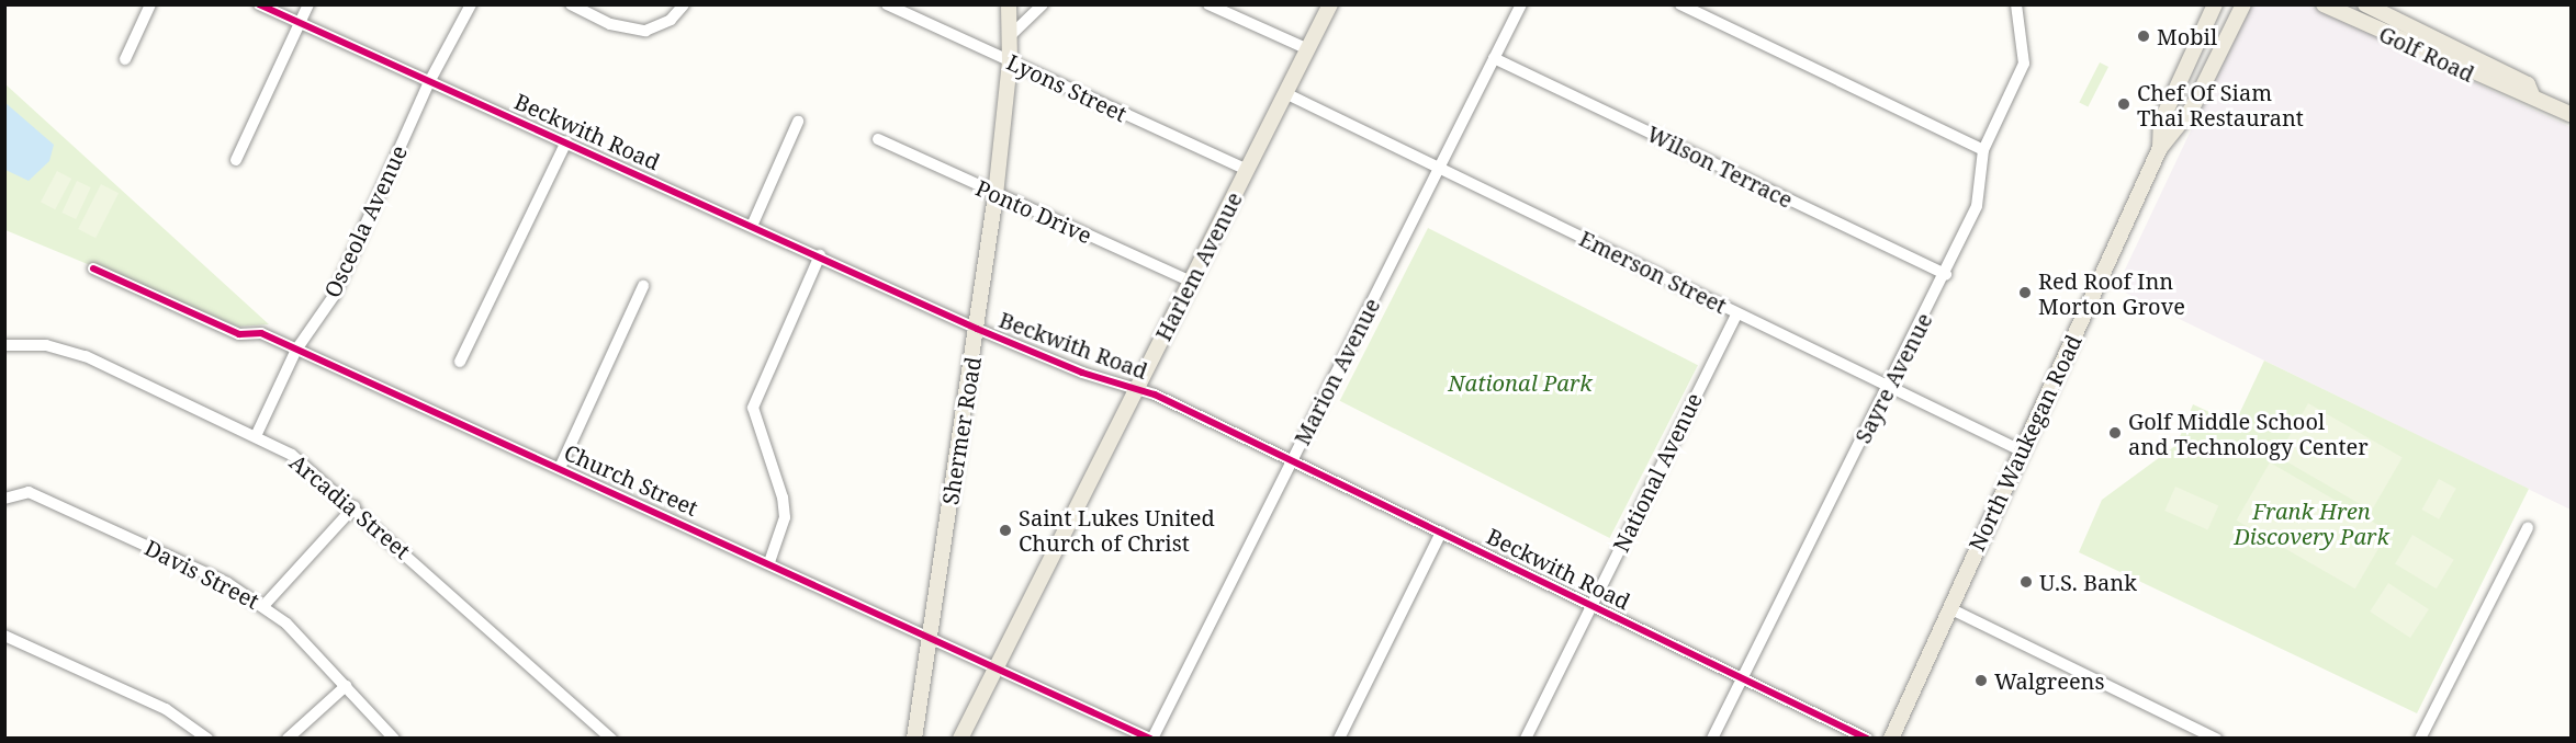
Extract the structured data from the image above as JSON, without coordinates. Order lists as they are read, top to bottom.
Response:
{
  "streets": {
    "main road": [
      "Golf Road",
      "Harlem Avenue",
      "Shermer Road",
      "North Waukegan Road"
    ],
    "street": [
      "Lyons Street",
      "Beckwith Road",
      "Wilson Terrace",
      "Ponto Drive",
      "Osceola Avenue",
      "Emerson Street",
      "Marion Avenue",
      "Sayre Avenue",
      "National Avenue",
      "Church Street",
      "Arcadia Street",
      "Davis Street"
    ]
  },
  "crossings": [
    ["Lyons Street", "Harlem Avenue"],
    ["Lyons Street", "Shermer Road"],
    ["Beckwith Road", "Osceola Avenue"],
    ["Beckwith Road", "Harlem Avenue"],
    ["Beckwith Road", "Marion Avenue"],
    ["Beckwith Road", "Sayre Avenue"],
    ["Beckwith Road", "Shermer Road"],
    ["Beckwith Road", "National Avenue"],
    ["Wilson Terrace", "Marion Avenue"],
    ["Wilson Terrace", "Sayre Avenue"],
    ["Ponto Drive", "Harlem Avenue"],
    ["Ponto Drive", "Shermer Road"],
    ["Osceola Avenue", "Church Street"],
    ["Osceola Avenue", "Arcadia Street"],
    ["Harlem Avenue", "Emerson Street"],
    ["Harlem Avenue", "Church Street"],
    ["Emerson Street", "Marion Avenue"],
    ["Emerson Street", "Sayre Avenue"],
    ["Emerson Street", "North Waukegan Road"],
    ["Emerson Street", "National Avenue"],
    ["Marion Avenue", "Church Street"],
    ["Shermer Road", "Church Street"]
  ],
  "parks": ["National Park", "Frank Hren Discovery Park"],
  "places": [
    "Mobil",
    "Chef Of Siam Thai Restaurant",
    "Red Roof Inn Morton Grove",
    "Golf Middle School and Technology Center",
    "Saint Lukes United Church of Christ",
    "U.S. Bank",
    "Walgreens"
  ]
}
